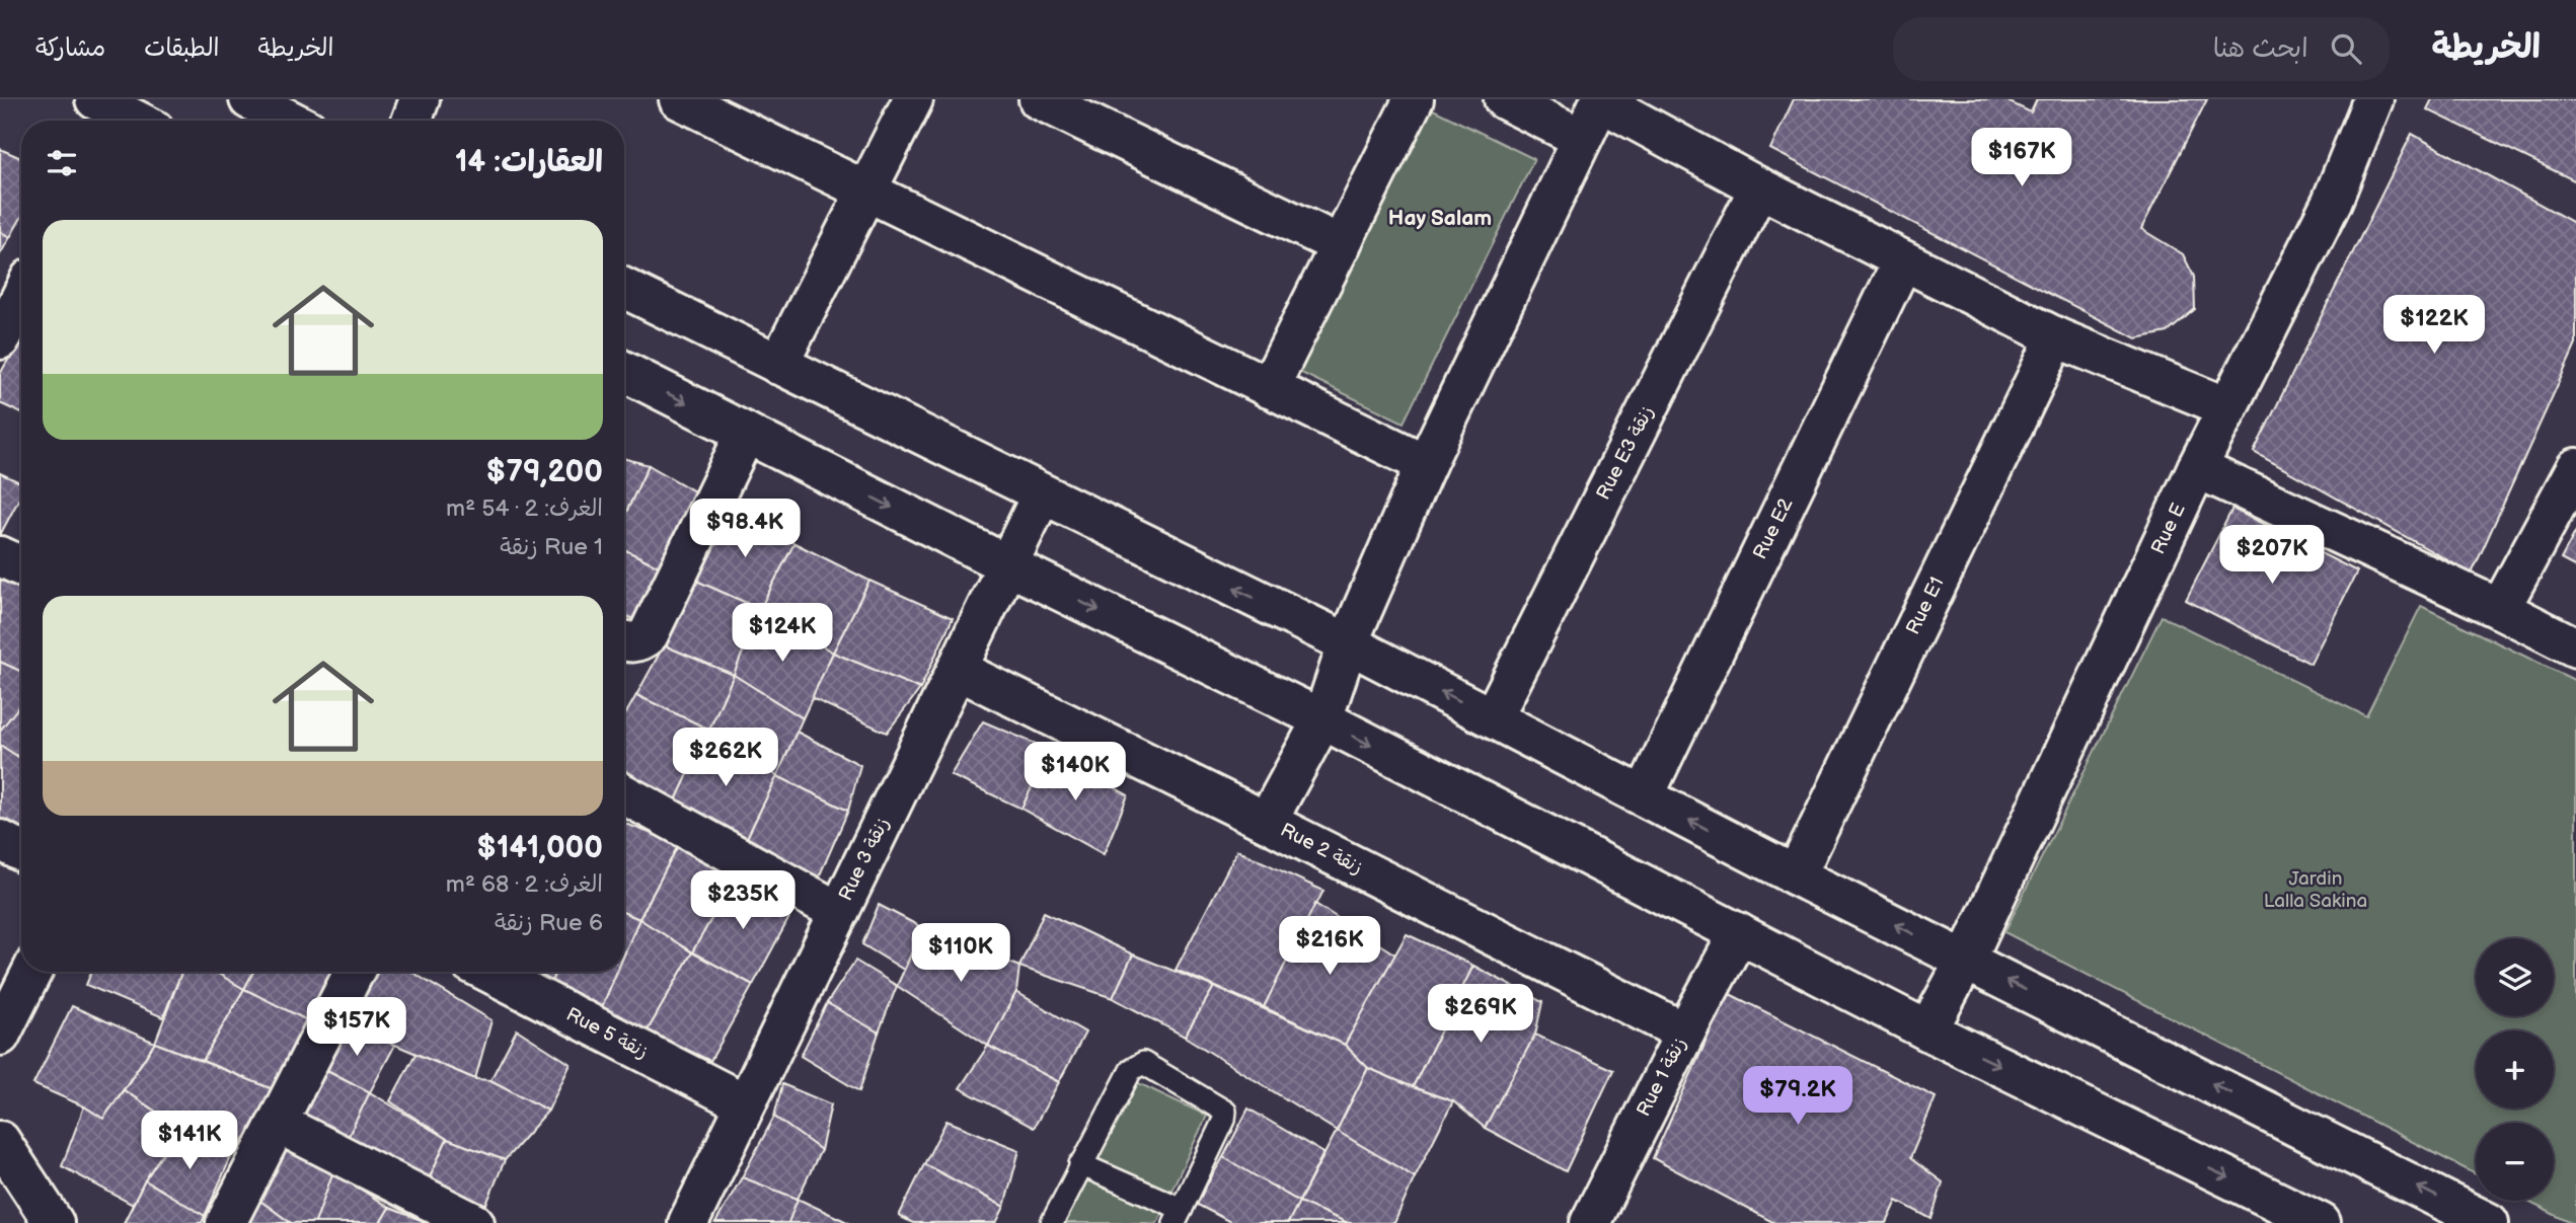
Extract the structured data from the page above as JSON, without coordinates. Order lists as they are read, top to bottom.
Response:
{
  "streets": {
    "street": [
      "Rue E3 زنقة",
      "Rue E2",
      "Rue E",
      "Rue E1",
      "Rue 2 زنقة",
      "Rue 3 زنقة",
      "Rue 5 زنقة",
      "Rue 1 زنقة"
    ]
  },
  "crossings": [
    ["Rue 2 زنقة", "Rue 3 زنقة"],
    ["Rue 2 زنقة", "Rue 1 زنقة"],
    ["Rue 3 زنقة", "Rue 5 زنقة"]
  ],
  "districts": ["Hay Salam"],
  "parks": ["Jardin Lalla Sakina"],
  "page": {
    "header": "الخريطة",
    "search": "ابحث هنا",
    "nav": ["الخريطة", "الطبقات", "مشاركة"],
    "heading": "العقارات: 14",
    "price": [
      "$167K",
      "$122K",
      "$98.4K",
      "$207K",
      "$124K",
      "$262K",
      "$140K",
      "$235K",
      "$216K",
      "$110K",
      "$269K",
      "$157K",
      "$79.2K",
      "$141K"
    ],
    "list": [
      {
        "name": "$79,200",
        "note": "الغرف: 2 · 54 m² · Rue 1 زنقة"
      },
      {
        "name": "$141,000",
        "note": "الغرف: 2 · 68 m² · Rue 6 زنقة"
      }
    ],
    "map_buttons": ["+", "−"]
  }
}
